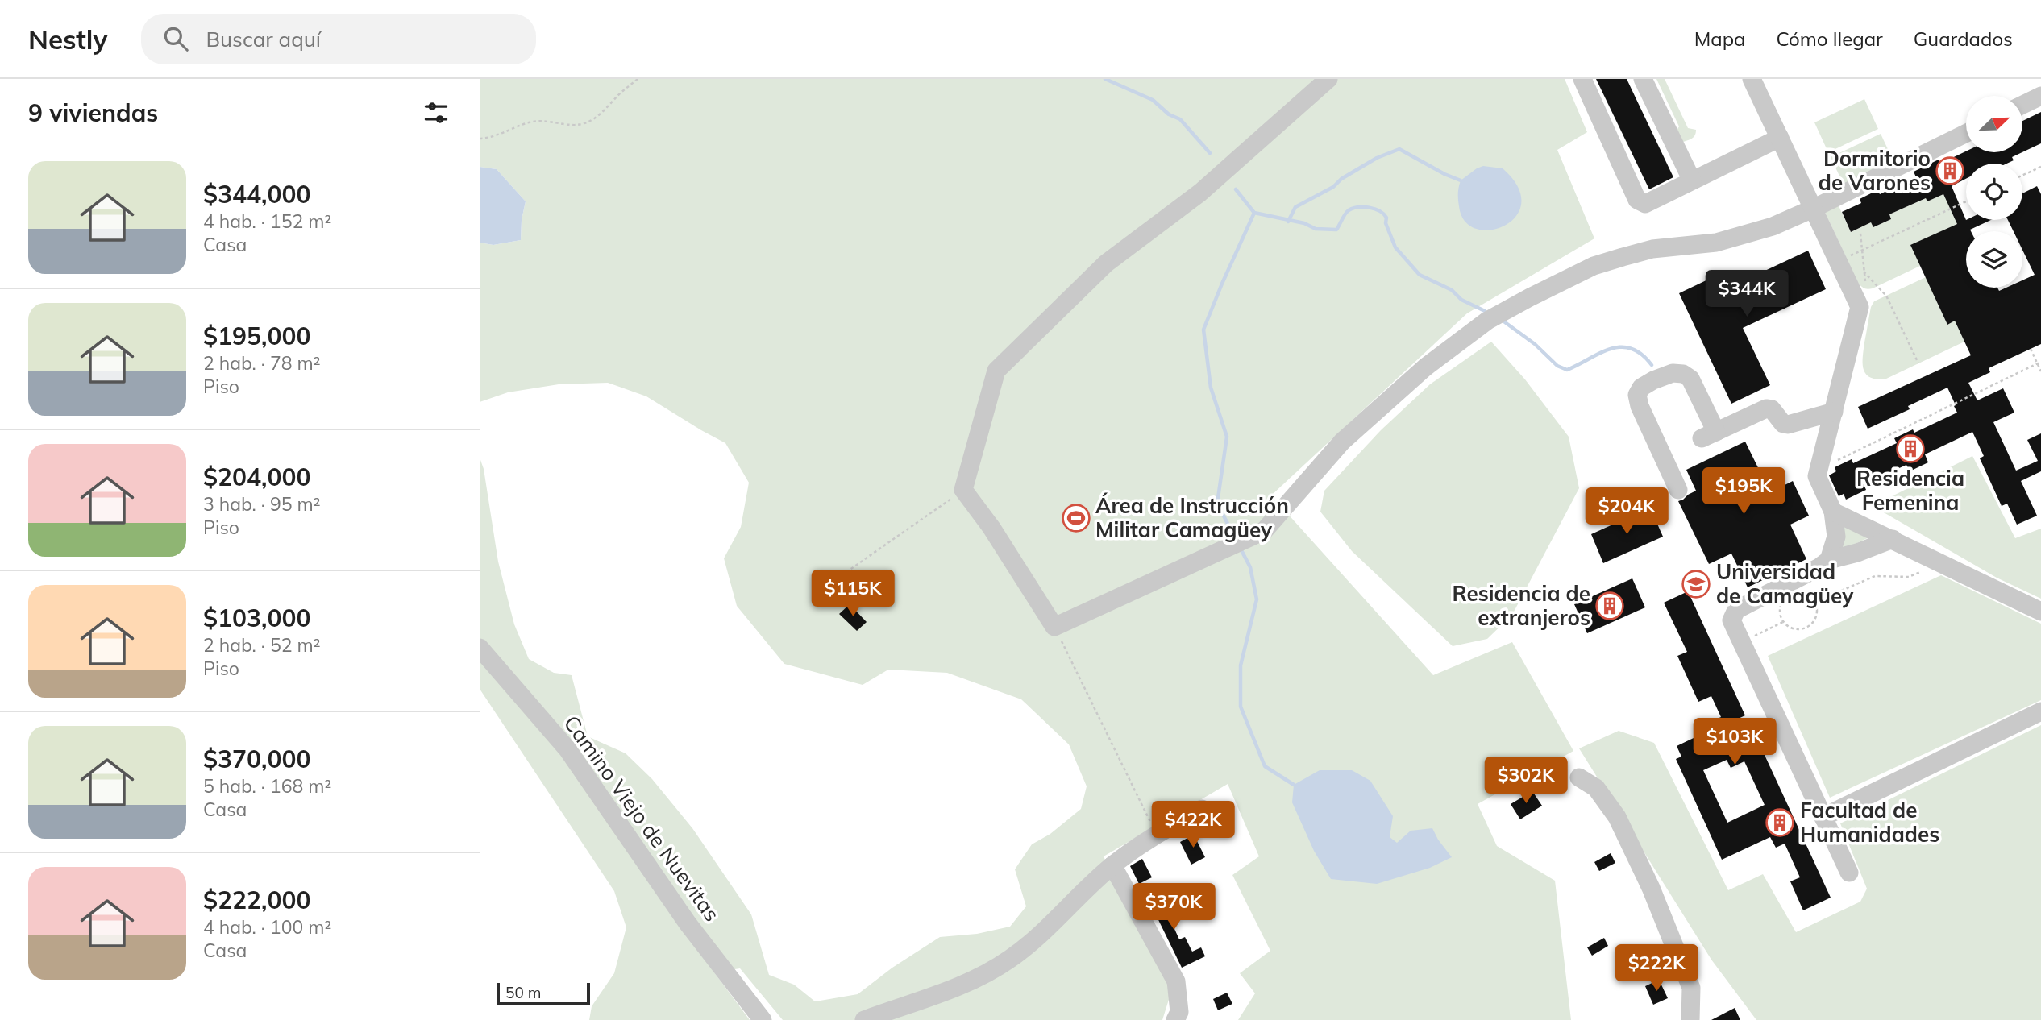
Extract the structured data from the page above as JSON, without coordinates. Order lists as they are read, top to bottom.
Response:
{
  "streets": {
    "street": ["Camino Viejo de Nuevitas"]
  },
  "places": {
    "building": [
      "Dormitorio de Varones",
      "Residencia Femenina",
      "Residencia de extranjeros",
      "Facultad de Humanidades"
    ],
    "sports": ["Área de Instrucción Militar Camagüey"],
    "school or university": ["Universidad de Camagüey"]
  },
  "scale_bar": "50 m",
  "north": "top right",
  "page": {
    "header": "Nestly",
    "search": "Buscar aquí",
    "nav": ["Mapa", "Cómo llegar", "Guardados"],
    "heading": "9 viviendas",
    "list": [
      {
        "name": "$344,000",
        "note": "4 hab. · 152 m² · Casa"
      },
      {
        "name": "$195,000",
        "note": "2 hab. · 78 m² · Piso"
      },
      {
        "name": "$204,000",
        "note": "3 hab. · 95 m² · Piso"
      },
      {
        "name": "$103,000",
        "note": "2 hab. · 52 m² · Piso"
      },
      {
        "name": "$370,000",
        "note": "5 hab. · 168 m² · Casa"
      },
      {
        "name": "$222,000",
        "note": "4 hab. · 100 m² · Casa"
      }
    ],
    "price": [
      "$344K",
      "$195K",
      "$204K",
      "$115K",
      "$103K",
      "$302K",
      "$422K",
      "$370K",
      "$222K"
    ],
    "scale": "50 m"
  }
}
